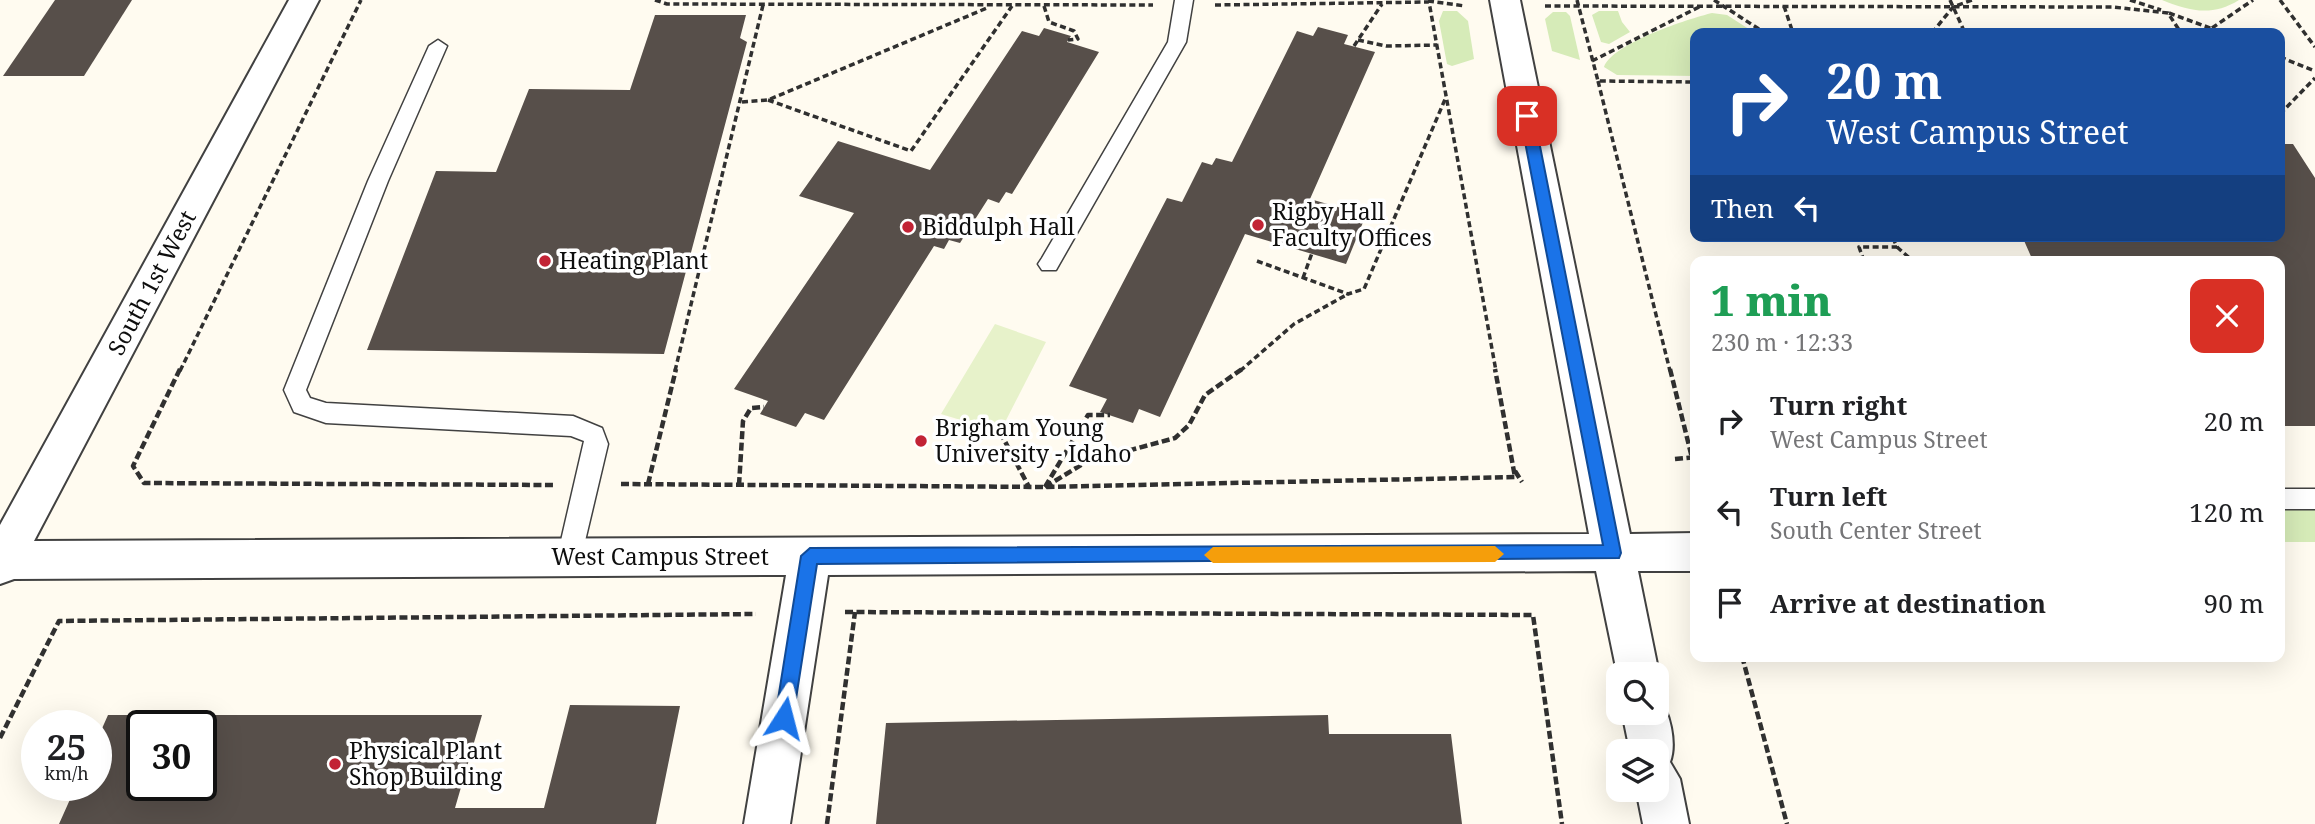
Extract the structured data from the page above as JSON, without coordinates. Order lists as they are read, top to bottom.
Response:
{
  "streets": {
    "street": ["South 1st West", "West Campus Street"]
  },
  "crossings": [
    ["South 1st West", "West Campus Street"]
  ],
  "places": [
    "Rigby Hall Faculty Offices",
    "Biddulph Hall",
    "Heating Plant",
    "Brigham Young University - Idaho",
    "Physical Plant Shop Building"
  ],
  "page": {
    "turn": ["20 m", "West Campus Street"],
    "then": "Then",
    "heading": ["1 min", "230 m · 12:33"],
    "list": [
      {
        "name": "Turn right",
        "note": "West Campus Street",
        "value": "20 m"
      },
      {
        "name": "Turn left",
        "note": "South Center Street",
        "value": "120 m"
      },
      {
        "name": "Arrive at destination",
        "value": "90 m"
      }
    ],
    "speed": "25 km/h",
    "limit": "30"
  }
}
